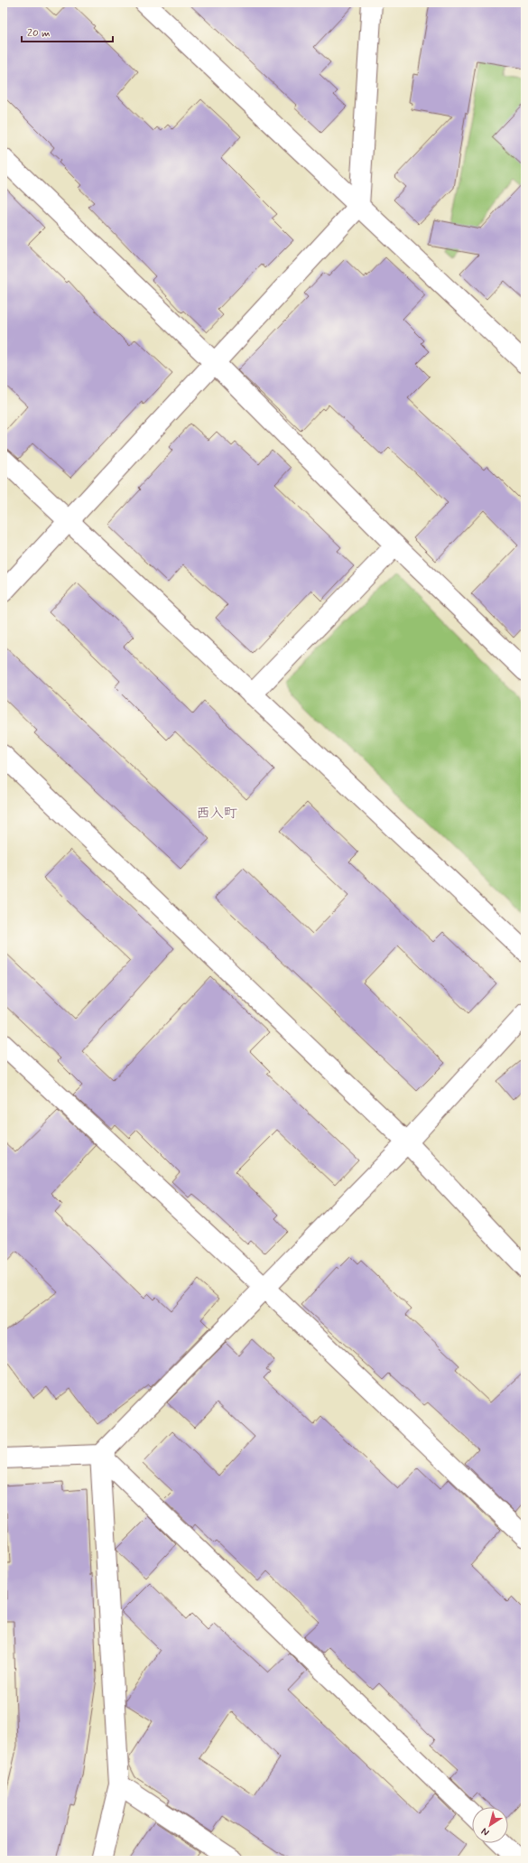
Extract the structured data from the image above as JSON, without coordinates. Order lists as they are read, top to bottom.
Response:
{
  "districts": ["西入町"],
  "scale_bar": "20 m",
  "north": "bottom left"
}
